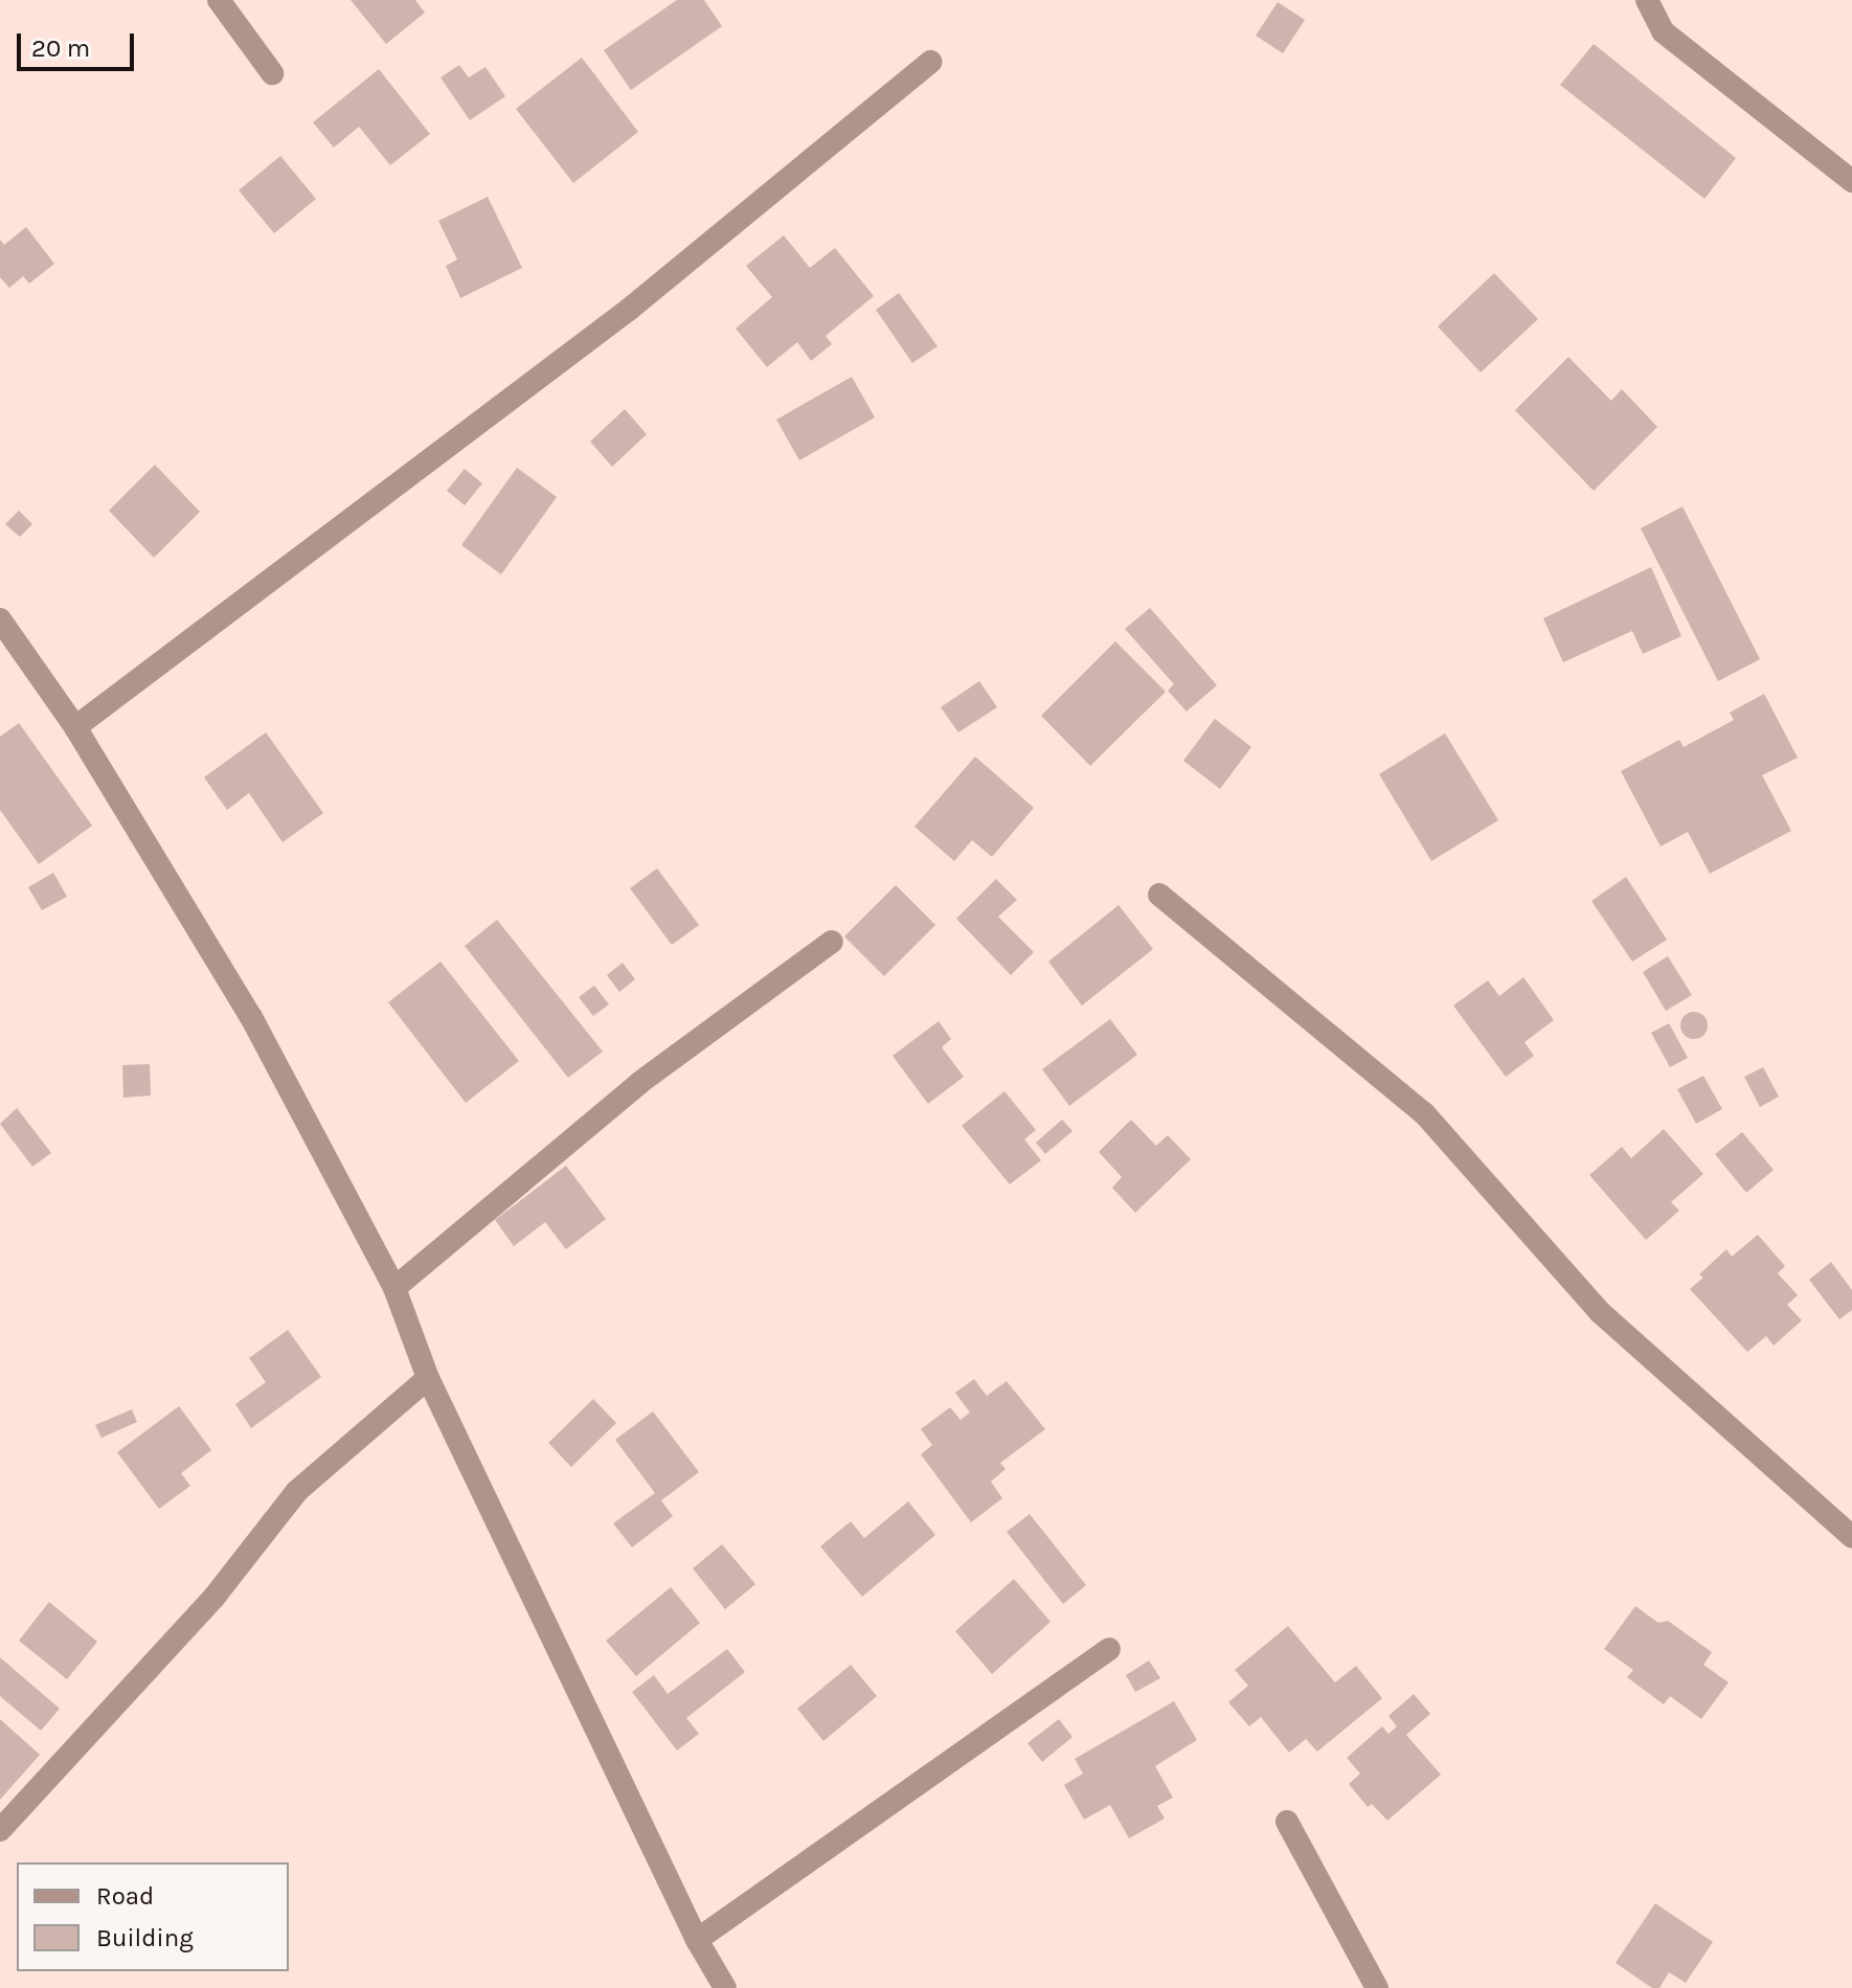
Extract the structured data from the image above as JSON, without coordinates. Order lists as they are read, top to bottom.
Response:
{
  "legend": ["Road", "Building"],
  "scale_bar": "20 m"
}
